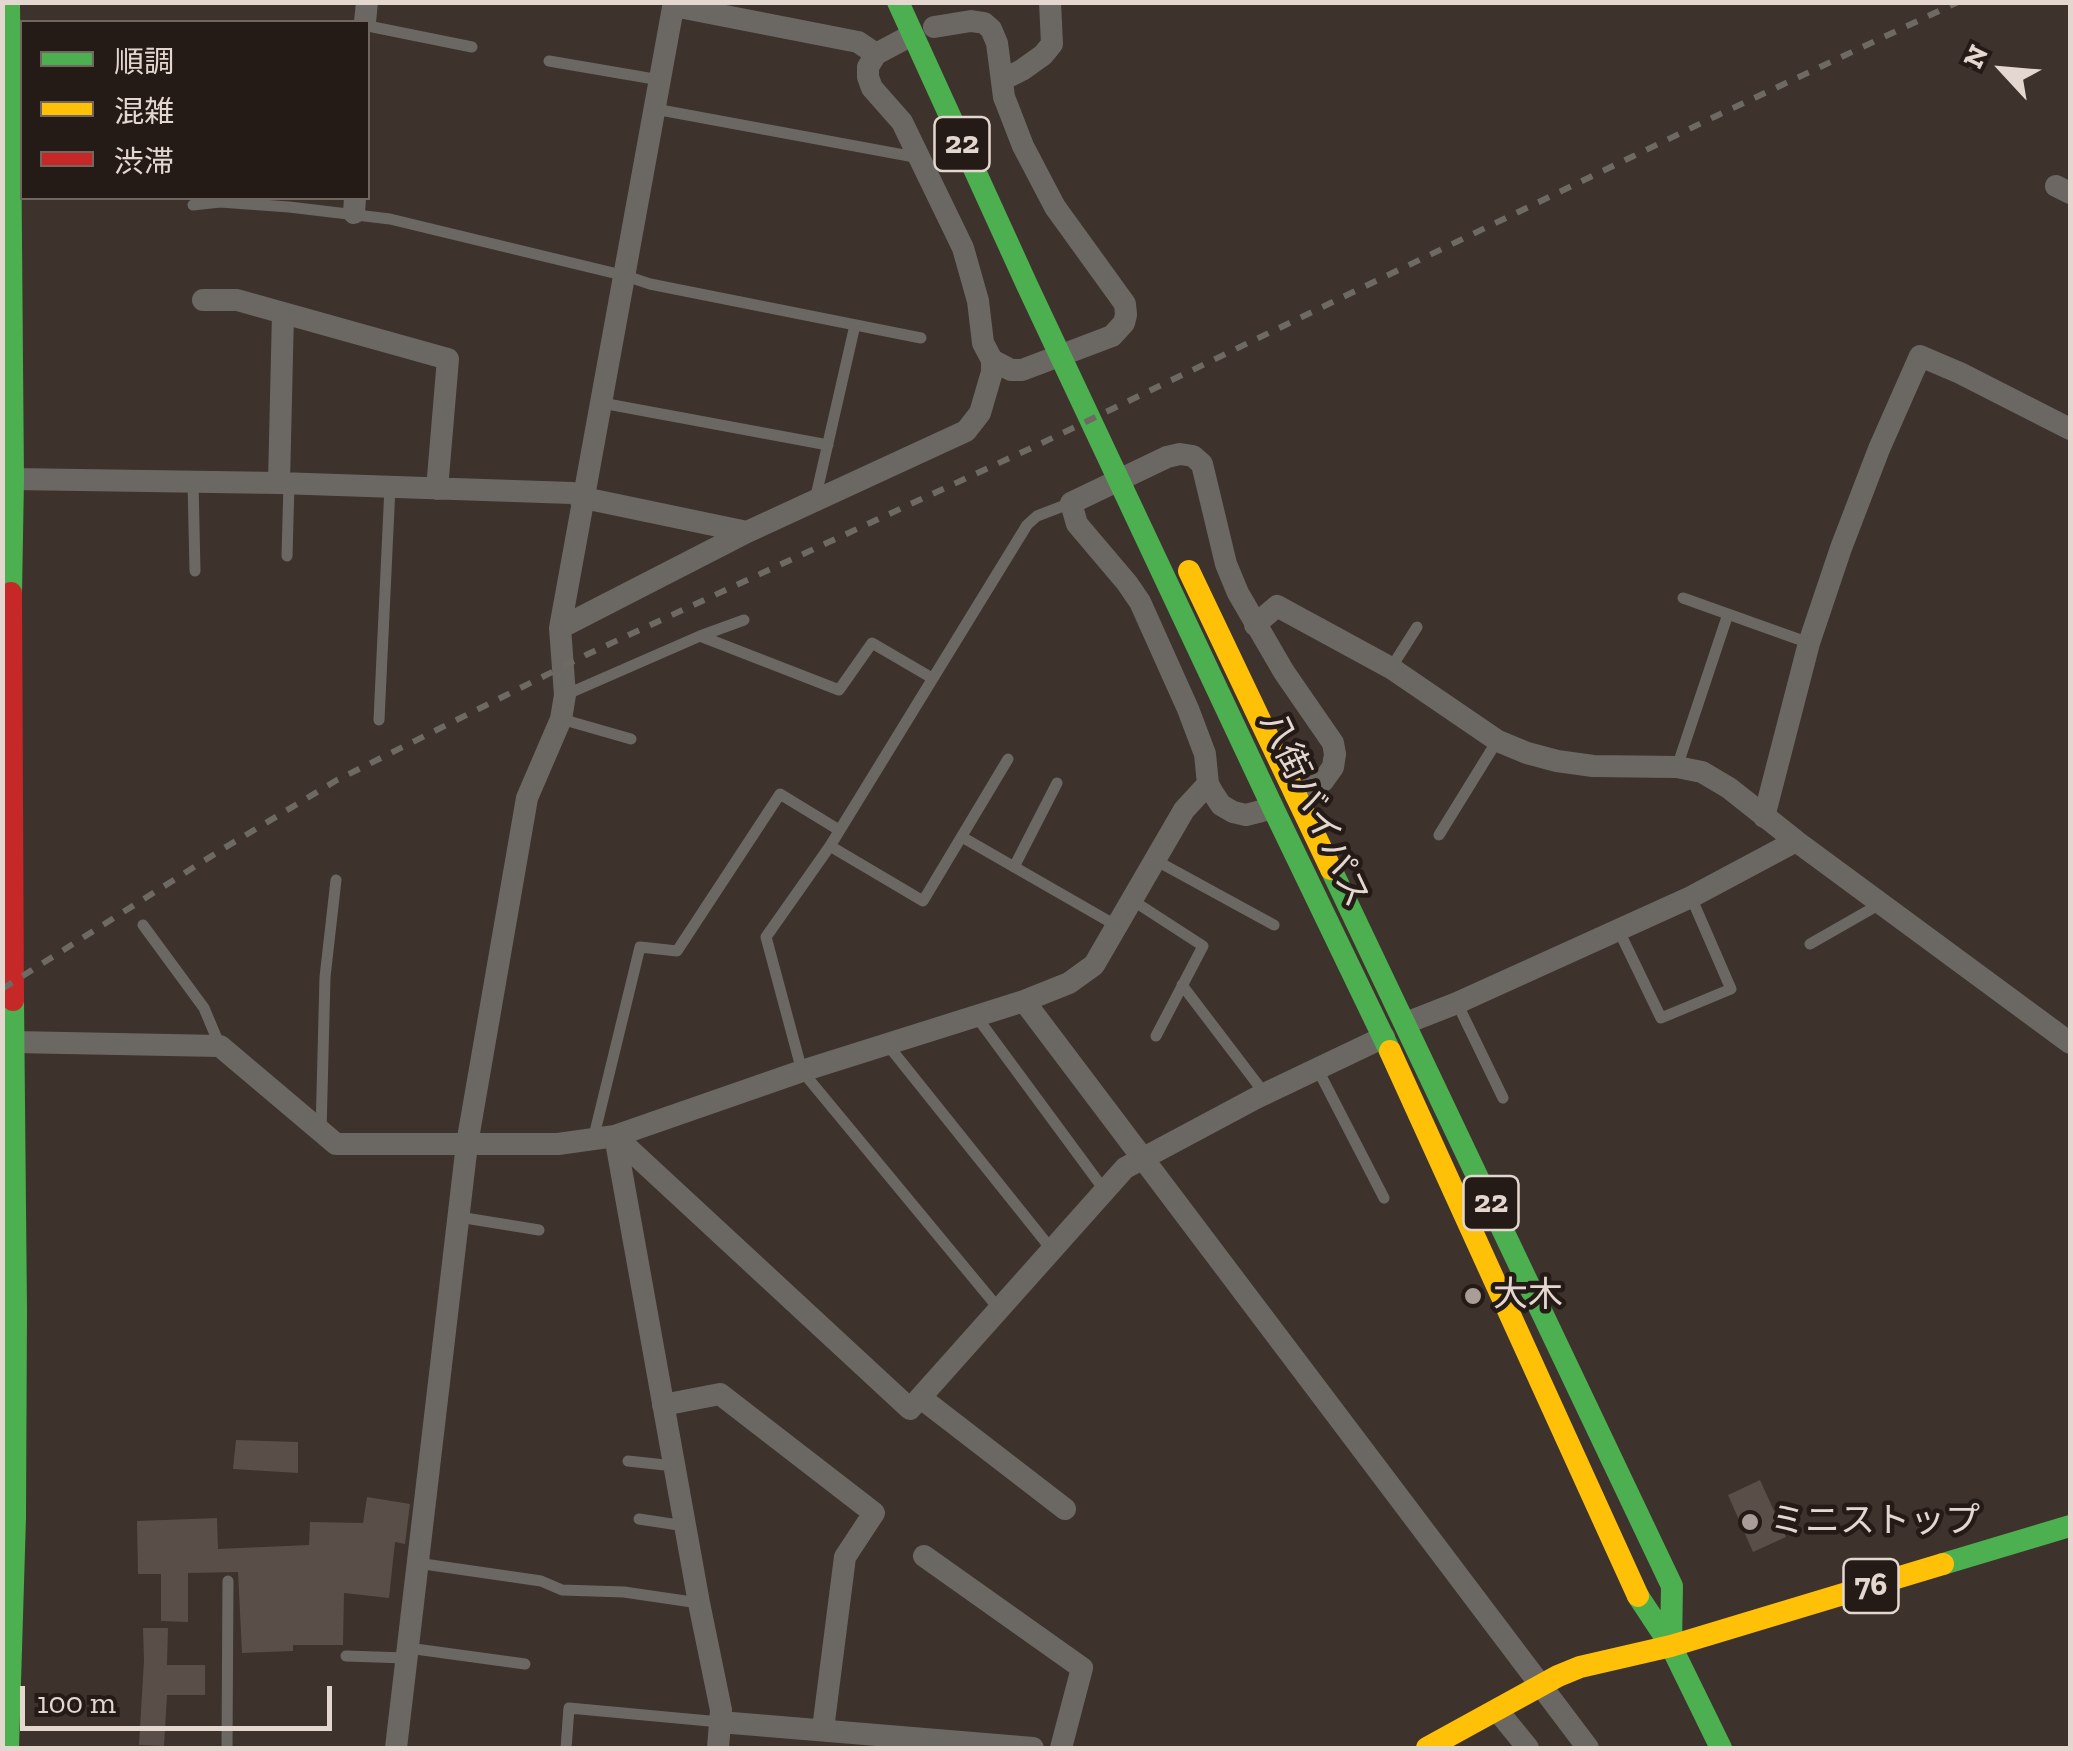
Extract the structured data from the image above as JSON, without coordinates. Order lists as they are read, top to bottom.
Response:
{
  "streets": {
    "main road": ["22", "八街バイパス", "76"]
  },
  "crossings": [
    ["八街バイパス", "76"]
  ],
  "places": ["大木", "ミニストップ"],
  "legend": ["順調", "混雑", "渋滞"],
  "scale_bar": "100 m",
  "north": "top left"
}
